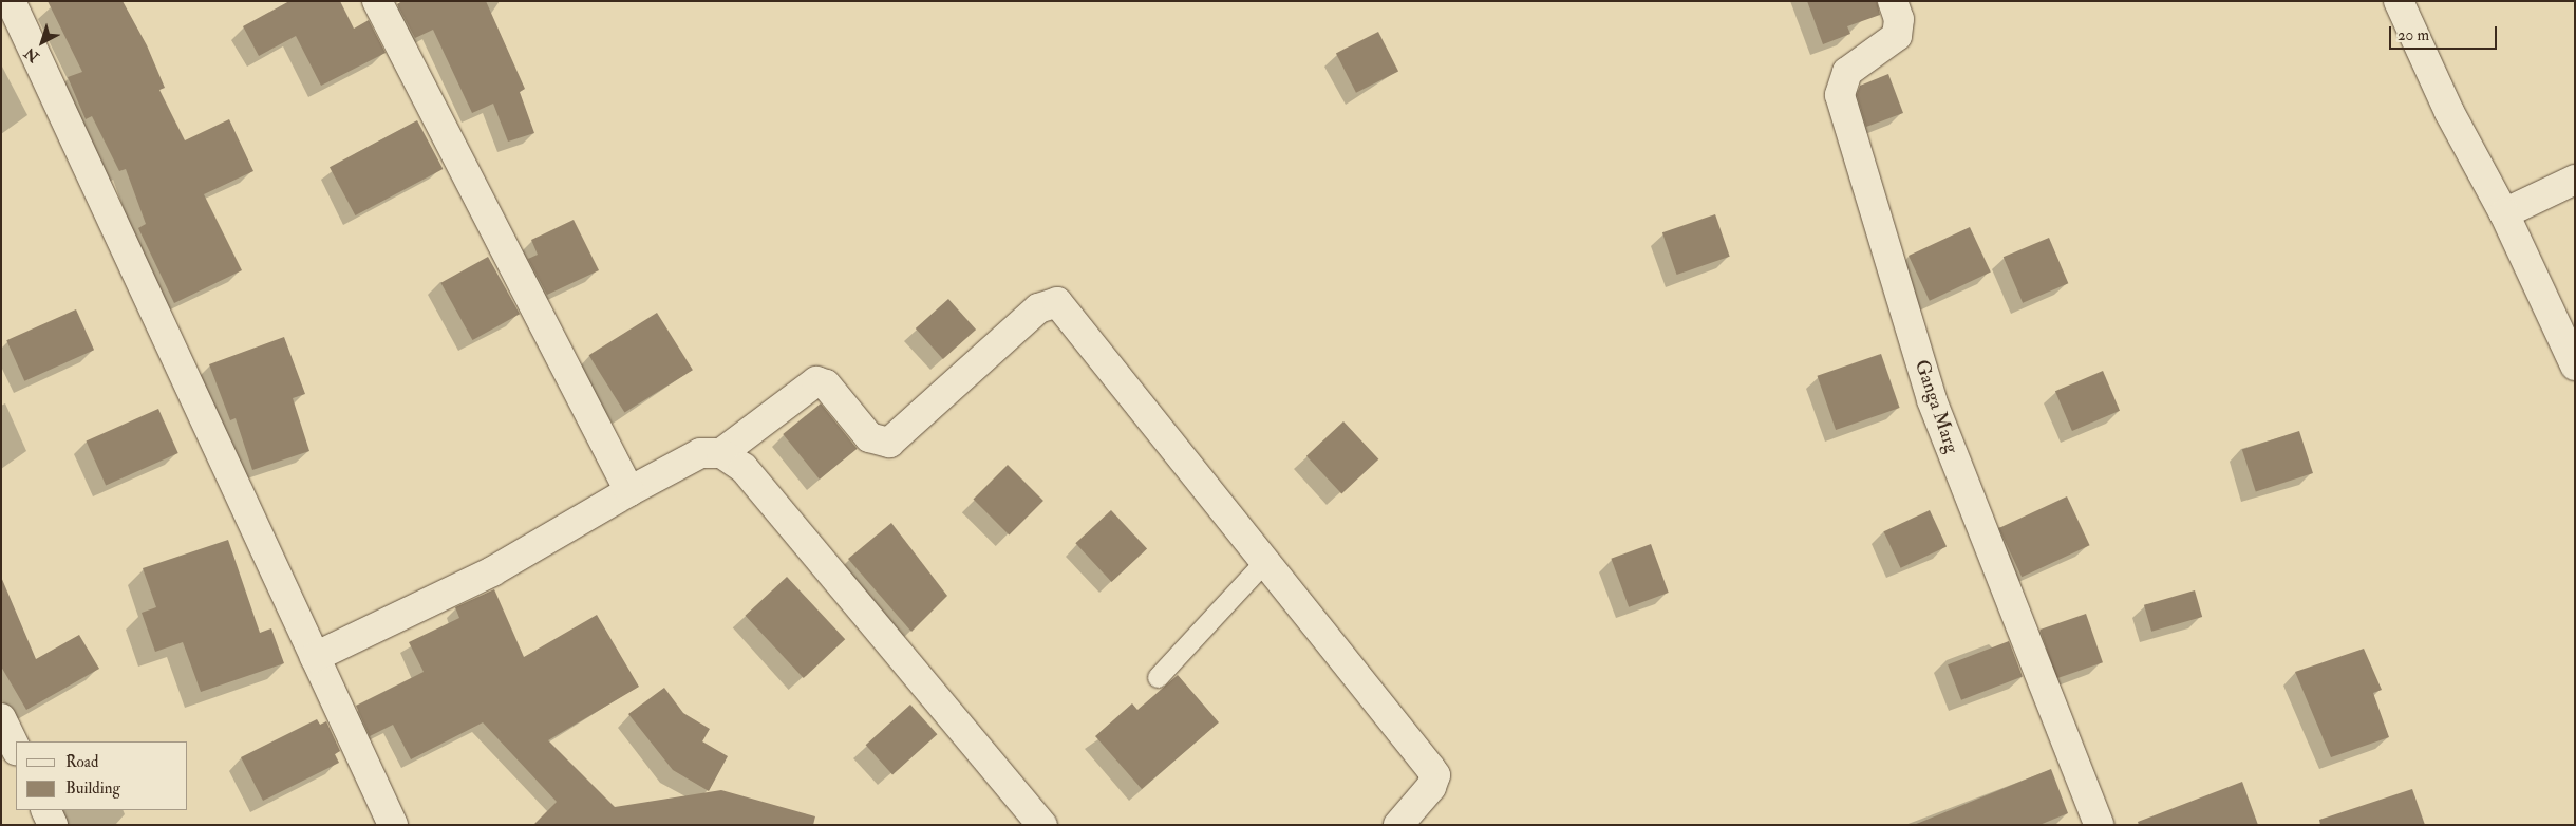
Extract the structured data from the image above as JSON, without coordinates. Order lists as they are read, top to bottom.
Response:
{
  "streets": {
    "street": ["Ganga Marg"]
  },
  "legend": ["Road", "Building"],
  "scale_bar": "20 m",
  "north": "bottom left"
}
